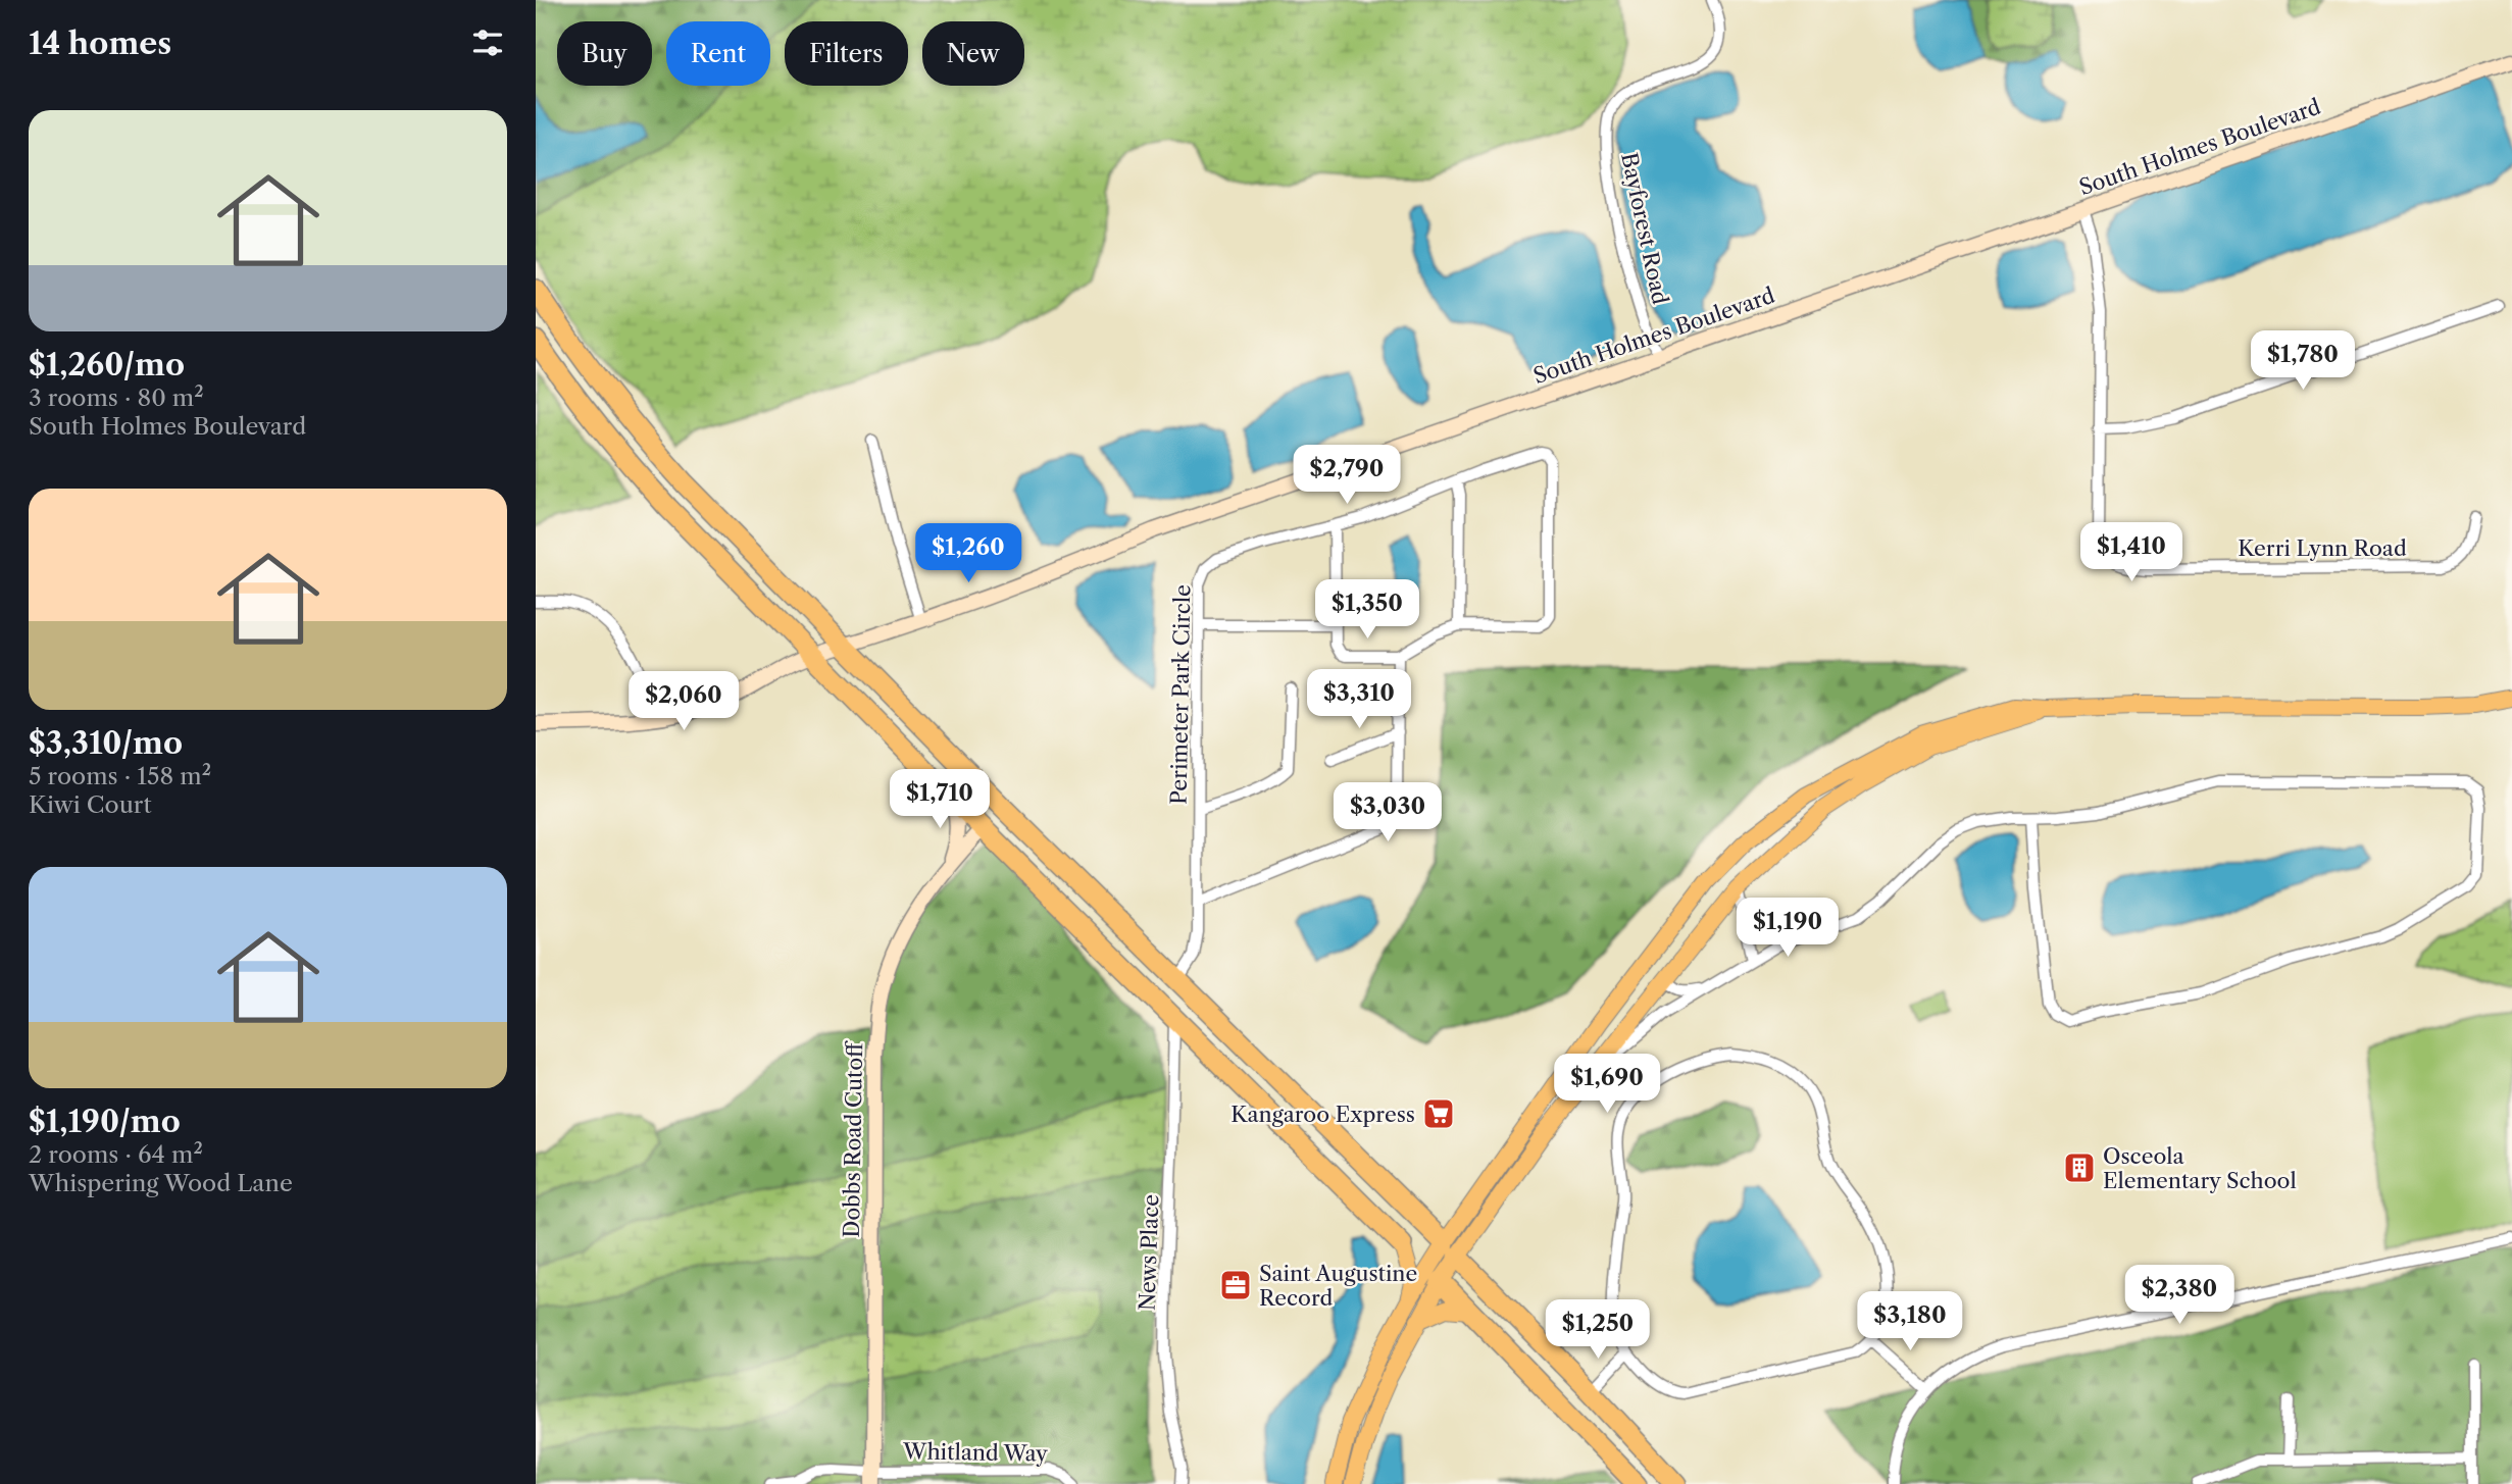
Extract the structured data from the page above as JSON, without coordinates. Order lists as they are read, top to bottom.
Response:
{
  "streets": {
    "main road": ["South Holmes Boulevard", "Dobbs Road Cutoff"],
    "street": [
      "Bayforest Road",
      "Kerri Lynn Road",
      "Perimeter Park Circle",
      "News Place",
      "Whitland Way"
    ]
  },
  "crossings": [
    ["South Holmes Boulevard", "Bayforest Road"],
    ["South Holmes Boulevard", "Kerri Lynn Road"],
    ["Dobbs Road Cutoff", "Whitland Way"]
  ],
  "places": {
    "supermarket": ["Kangaroo Express"],
    "building": ["Osceola Elementary School"],
    "office": ["Saint Augustine Record"]
  },
  "page": {
    "heading": "14 homes",
    "chip": [
      "Buy",
      "Rent",
      "Filters",
      "New"
    ],
    "list": [
      {
        "name": "$1,260/mo",
        "note": "3 rooms · 80 m² · South Holmes Boulevard"
      },
      {
        "name": "$3,310/mo",
        "note": "5 rooms · 158 m² · Kiwi Court"
      },
      {
        "name": "$1,190/mo",
        "note": "2 rooms · 64 m² · Whispering Wood Lane"
      }
    ],
    "price": [
      "$1,780",
      "$2,790",
      "$1,410",
      "$1,260",
      "$1,350",
      "$3,310",
      "$2,060",
      "$1,710",
      "$3,030",
      "$1,190",
      "$1,690",
      "$2,380",
      "$3,180",
      "$1,250"
    ]
  }
}
